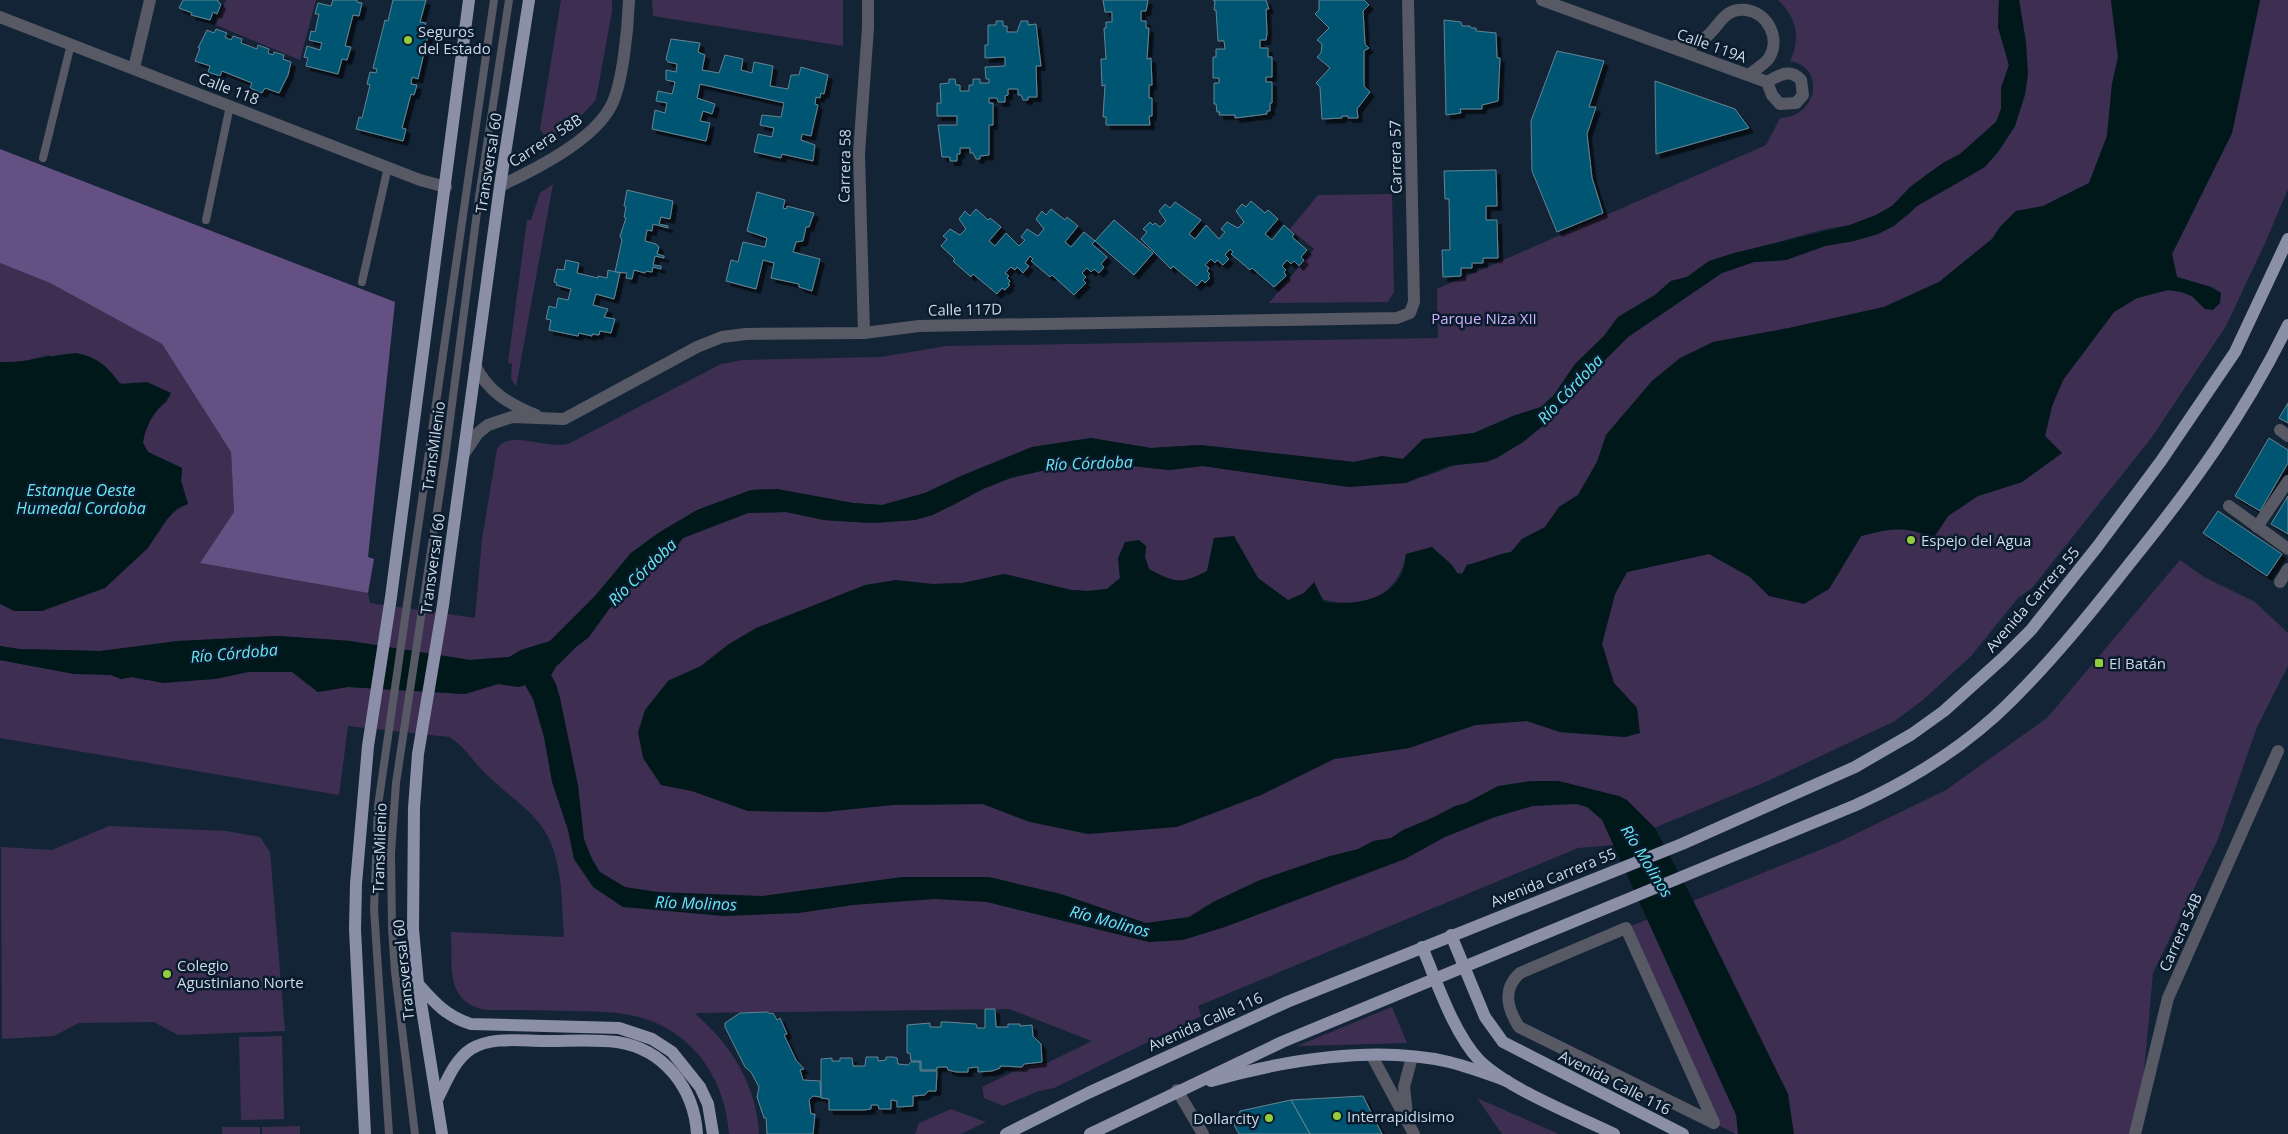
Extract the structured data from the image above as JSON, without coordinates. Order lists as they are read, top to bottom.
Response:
{
  "streets": {
    "main road": ["Transversal 60", "Avenida Carrera 55", "Avenida Calle 116"],
    "street": [
      "Calle 119A",
      "Calle 118",
      "Carrera 58B",
      "Carrera 57",
      "Carrera 58",
      "Calle 117D",
      "Carrera 54B"
    ],
    "lane": ["TransMilenio"]
  },
  "crossings": [
    ["Carrera 58B", "Transversal 60"],
    ["Carrera 57", "Calle 117D"],
    ["Transversal 60", "Calle 117D"],
    ["Carrera 58", "Calle 117D"],
    ["Avenida Carrera 55", "Avenida Calle 116"]
  ],
  "water": ["Río Córdoba", "Estanque Oeste Humedal Cordoba", "Río Molinos"],
  "parks": ["Parque Niza XII"],
  "places": {
    "other": [
      "Seguros del Estado",
      "Espejo del Agua",
      "Colegio Agustiniano Norte",
      "Interrapidisimo",
      "Dollarcity"
    ],
    "transit": ["El Batán"]
  }
}
